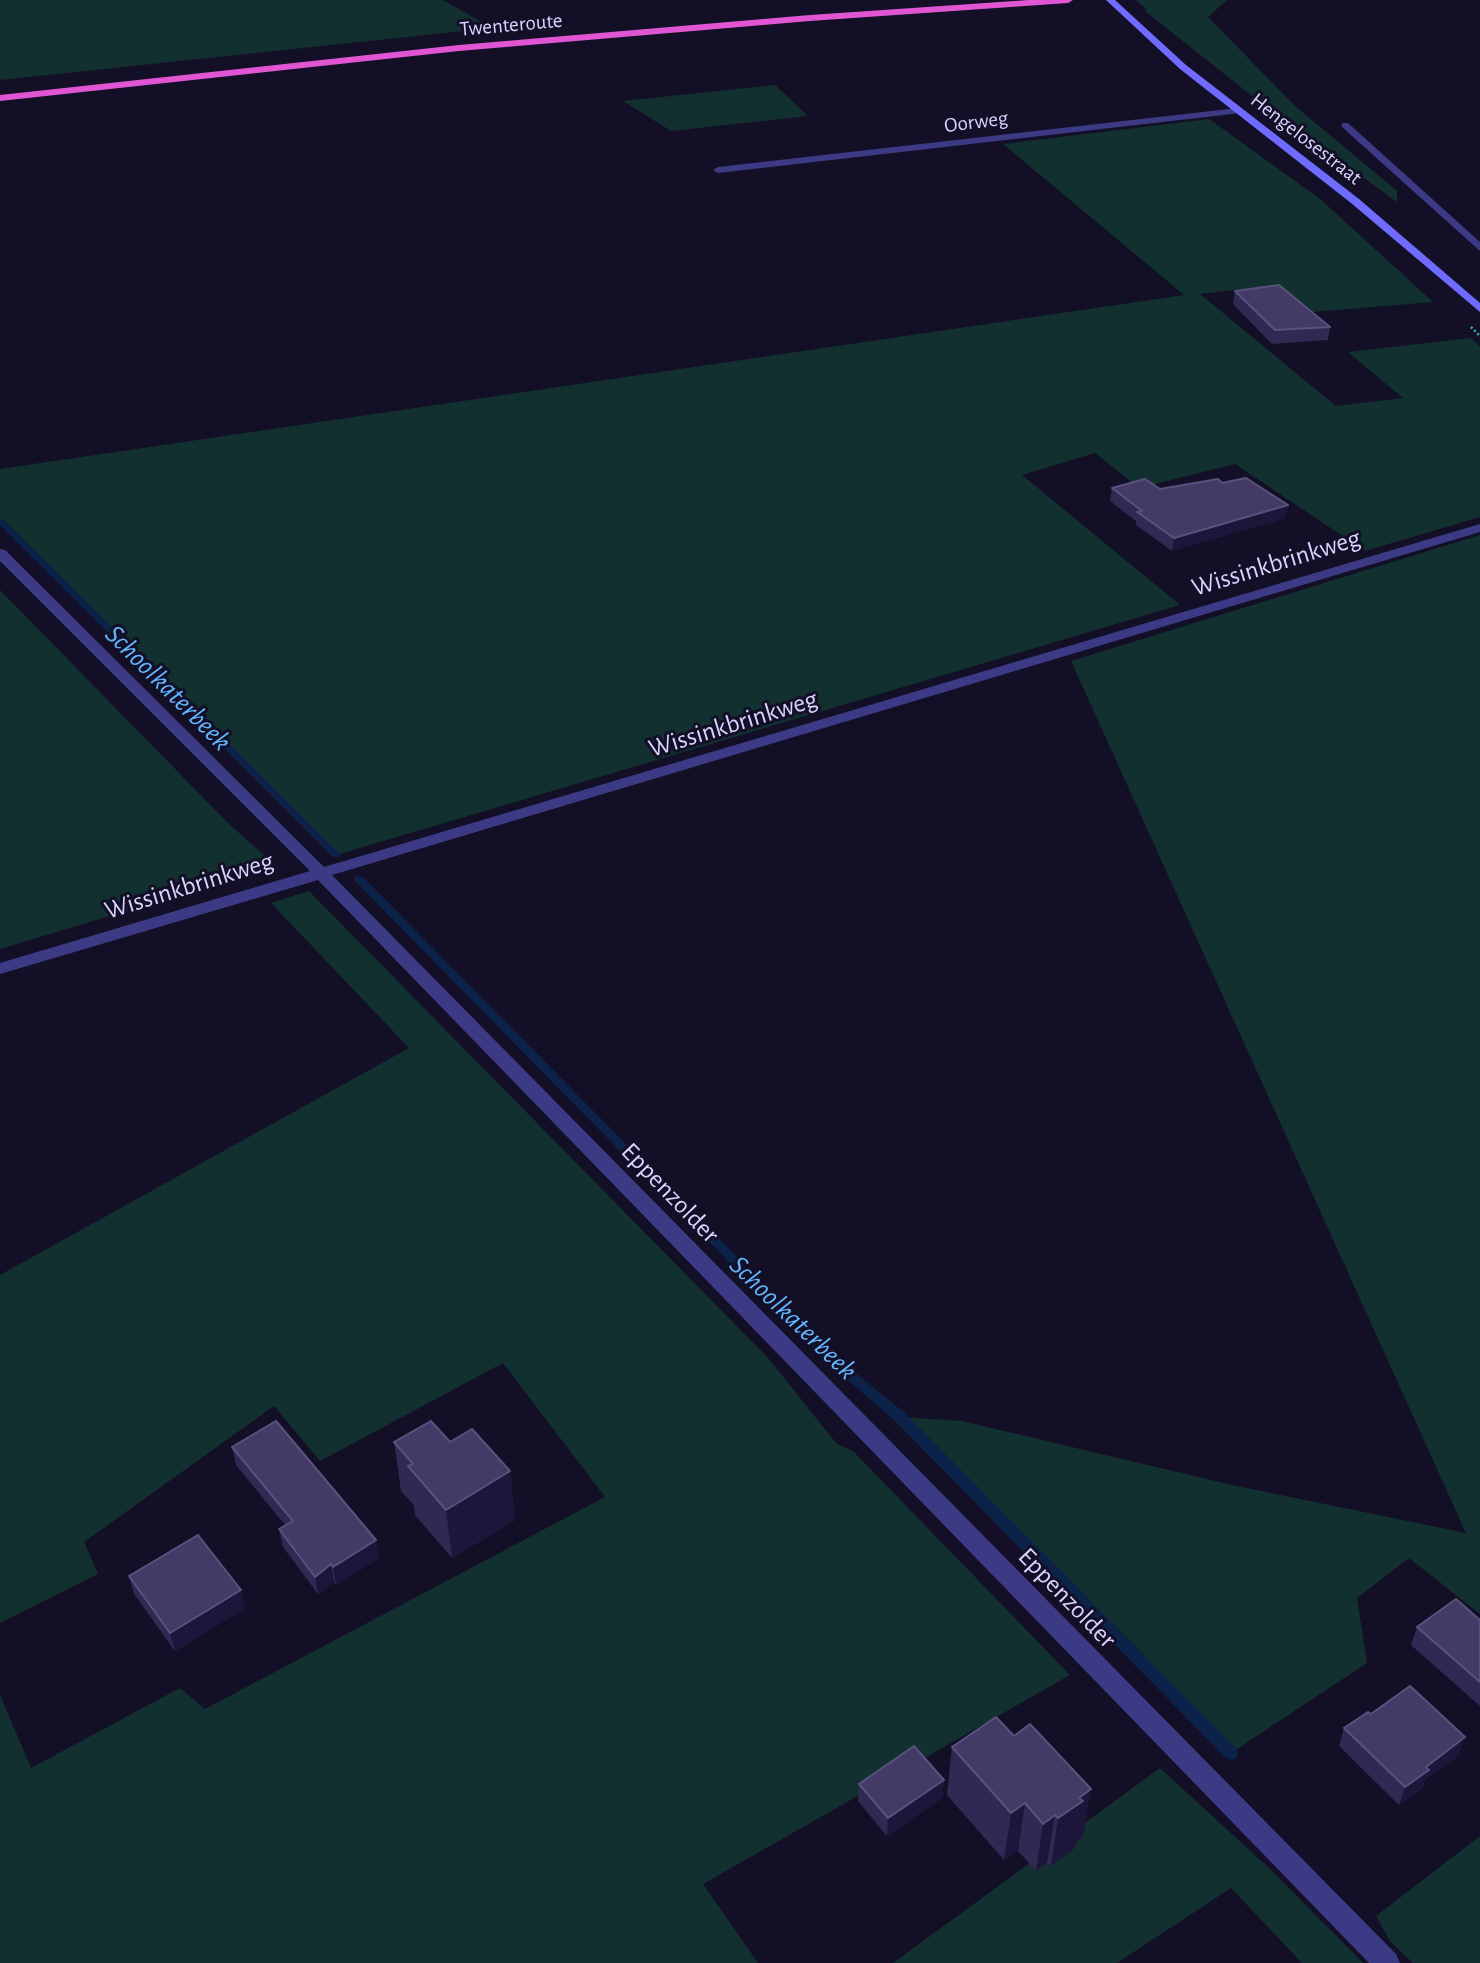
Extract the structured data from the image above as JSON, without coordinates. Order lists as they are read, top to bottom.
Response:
{
  "streets": {
    "highway": ["Twenteroute"],
    "main road": ["Hengelosestraat"],
    "street": ["Oorweg", "Wissinkbrinkweg", "Eppenzolder"]
  },
  "crossings": [
    ["Oorweg", "Hengelosestraat"],
    ["Wissinkbrinkweg", "Eppenzolder"]
  ],
  "water": ["Schoolkaterbeek"]
}
